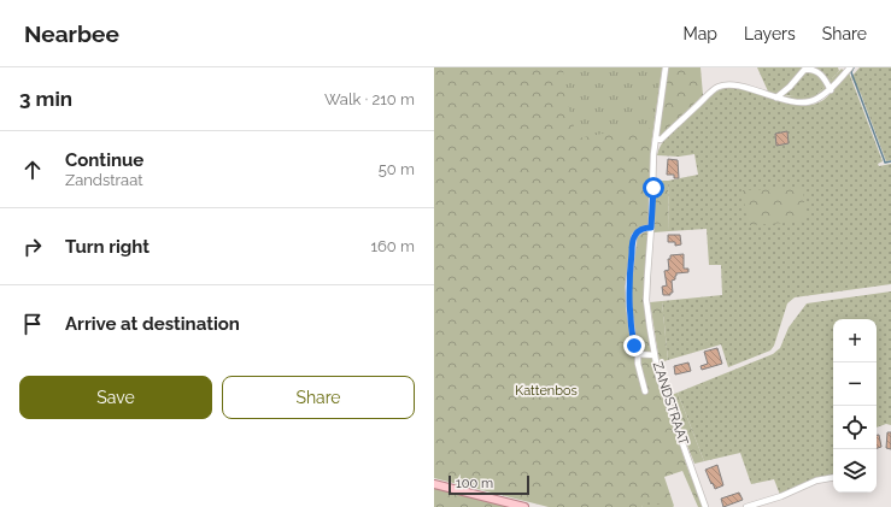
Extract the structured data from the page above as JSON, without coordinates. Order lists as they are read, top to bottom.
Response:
{
  "streets": {
    "street": ["ZANDSTRAAT"]
  },
  "parks": ["Kattenbos"],
  "scale_bar": "100 m",
  "page": {
    "header": "Nearbee",
    "nav": ["Map", "Layers", "Share"],
    "heading": ["3 min", "Walk · 210 m"],
    "list": [
      ["Continue", "Zandstraat", "50 m"],
      ["Turn right", "160 m"],
      "Arrive at destination"
    ],
    "map_buttons": ["+", "−"],
    "buttons": ["Save", "Share"],
    "scale": "100 m"
  }
}
